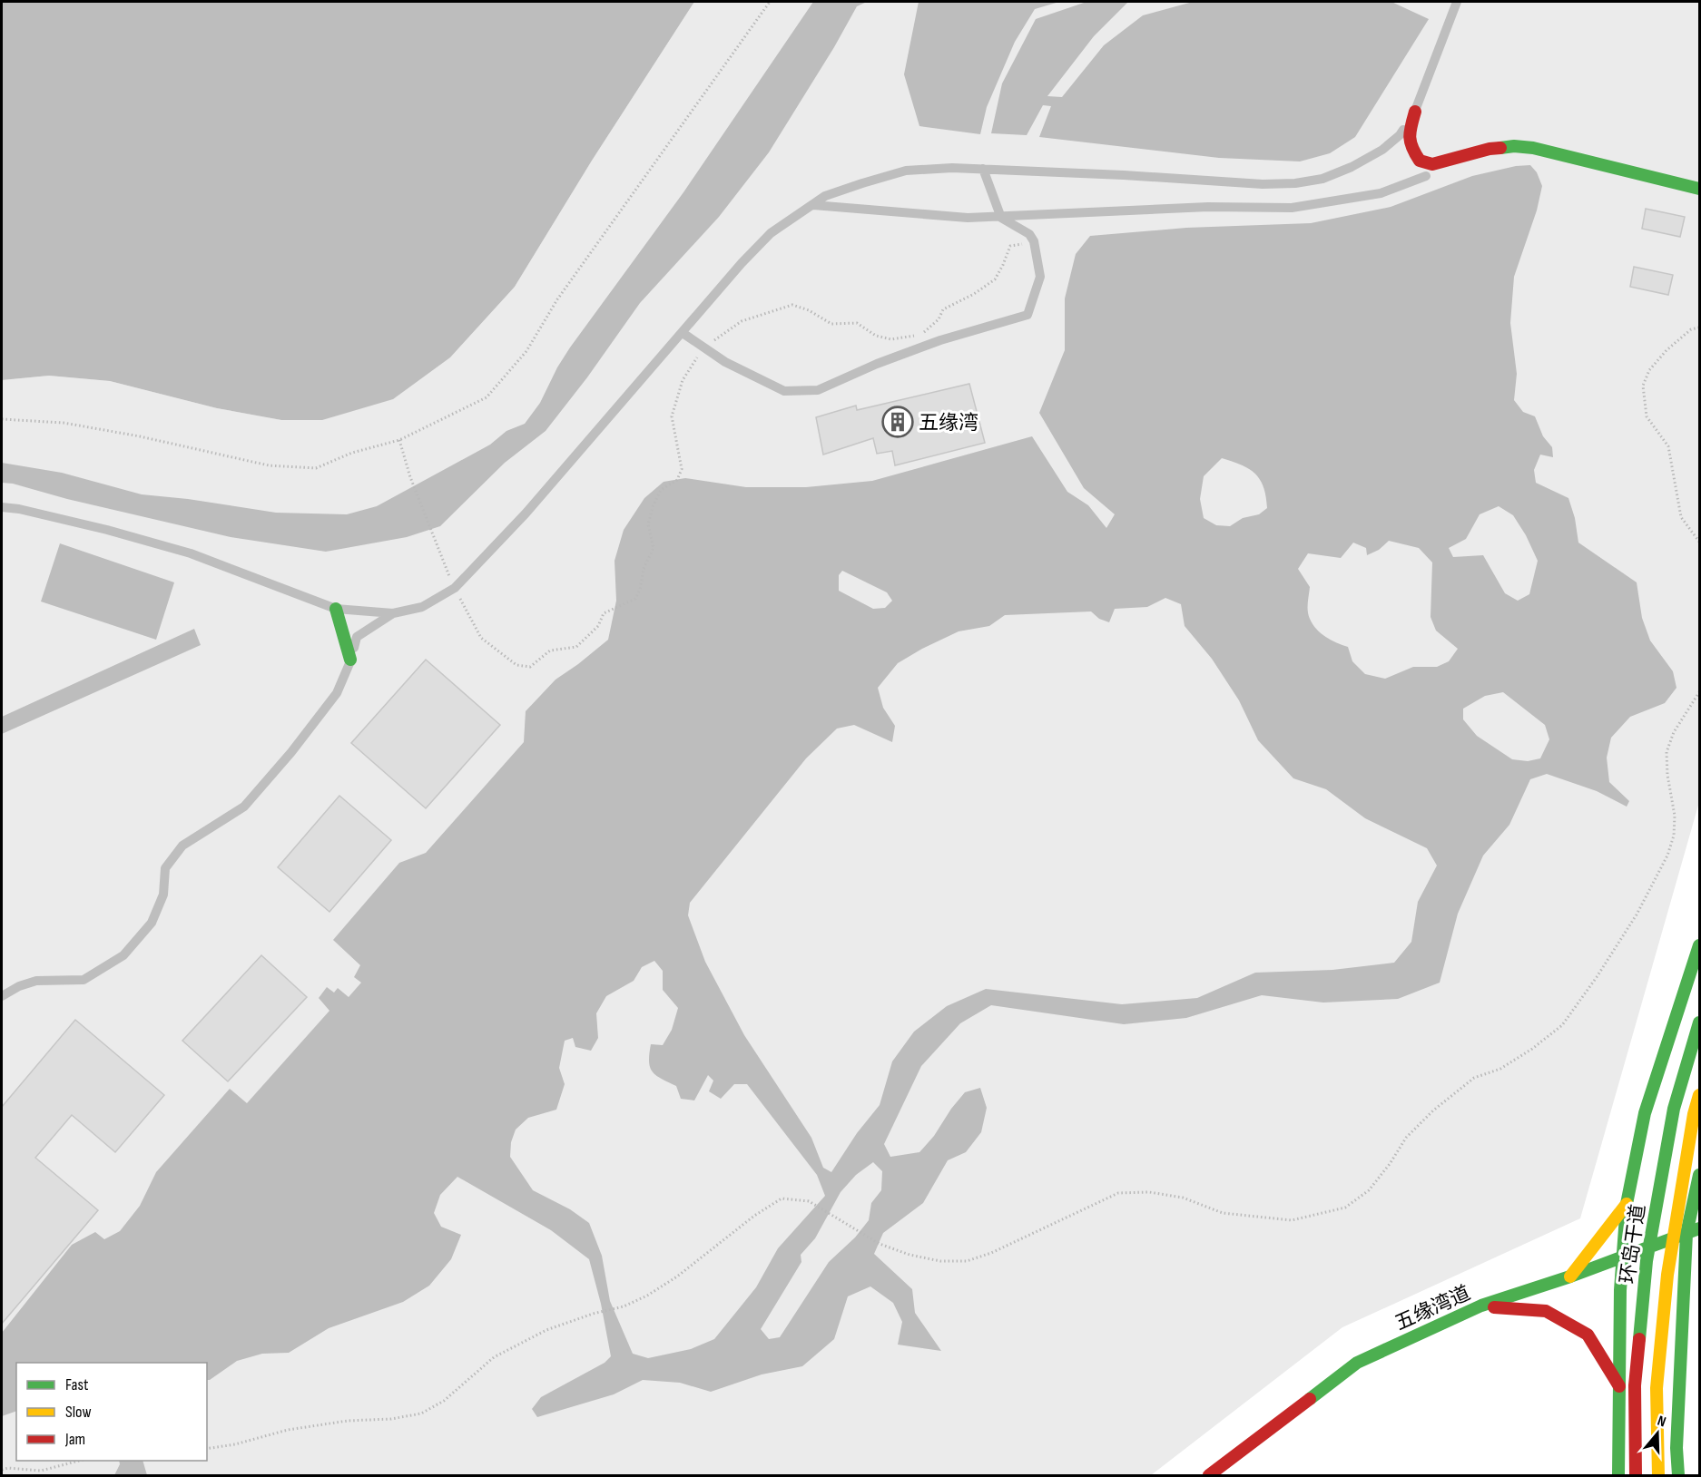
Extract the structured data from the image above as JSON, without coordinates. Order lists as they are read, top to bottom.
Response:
{
  "streets": {
    "main road": ["环岛干道", "五缘湾道"]
  },
  "places": {
    "building": ["五缘湾"]
  },
  "legend": ["Fast", "Slow", "Jam"],
  "north": "top"
}
